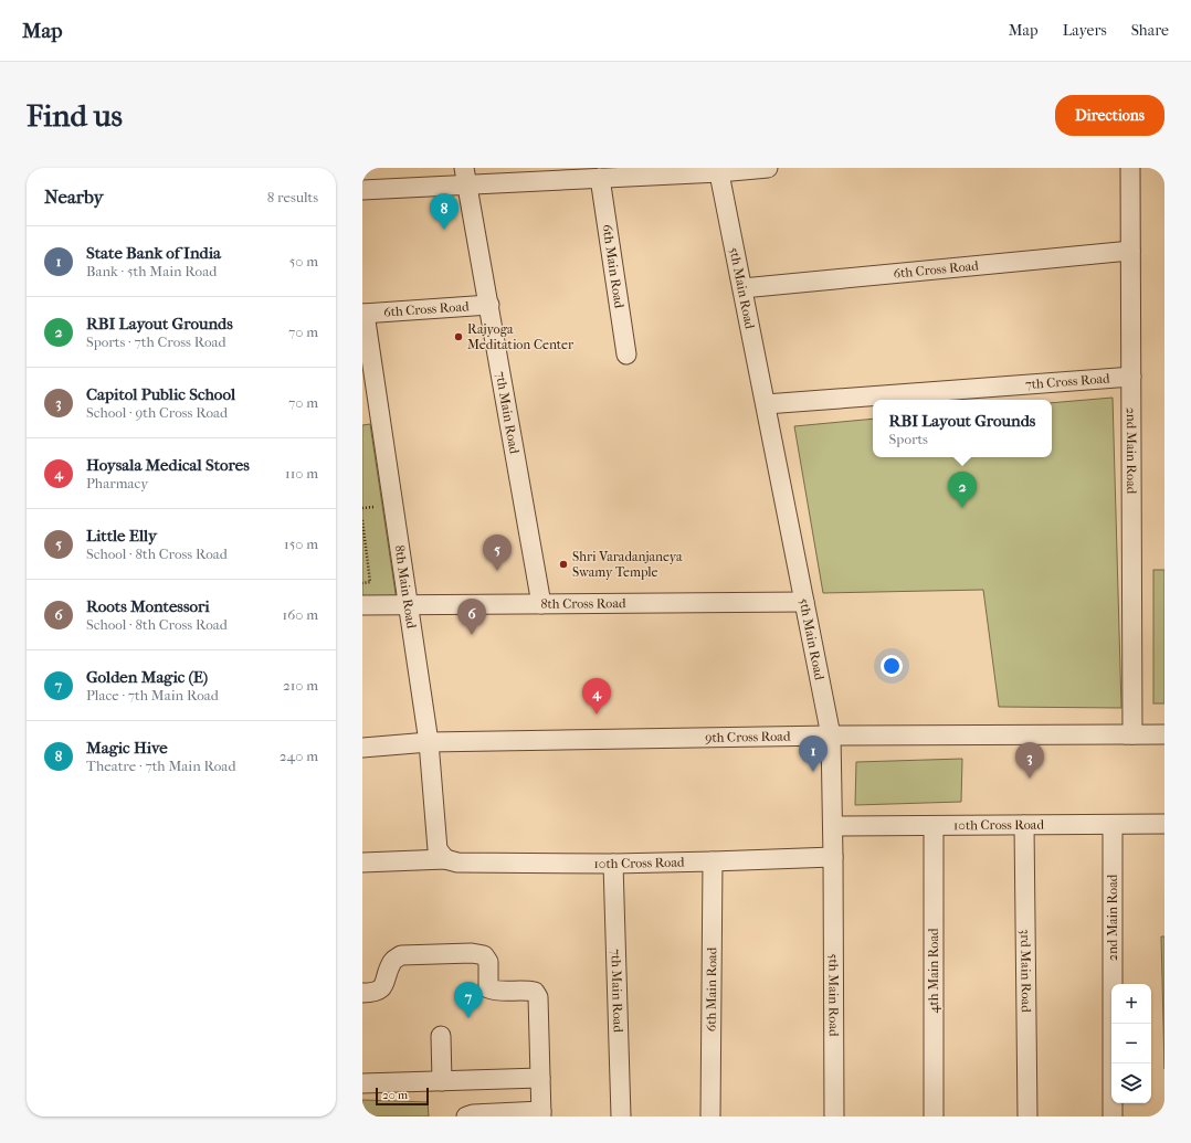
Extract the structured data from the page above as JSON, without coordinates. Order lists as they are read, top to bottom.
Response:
{
  "streets": {
    "street": [
      "6th Main Road",
      "6th Cross Road",
      "5th Main Road",
      "7th Cross Road",
      "7th Main Road",
      "2nd Main Road",
      "8th Main Road",
      "8th Cross Road",
      "9th Cross Road",
      "10th Cross Road",
      "4th Main Road",
      "3rd Main Road"
    ]
  },
  "crossings": [
    ["6th Main Road", "10th Cross Road"],
    ["6th Cross Road", "5th Main Road"],
    ["6th Cross Road", "7th Main Road"],
    ["6th Cross Road", "2nd Main Road"],
    ["6th Cross Road", "8th Main Road"],
    ["5th Main Road", "7th Cross Road"],
    ["5th Main Road", "8th Cross Road"],
    ["5th Main Road", "9th Cross Road"],
    ["5th Main Road", "10th Cross Road"],
    ["7th Cross Road", "2nd Main Road"],
    ["7th Main Road", "8th Cross Road"],
    ["7th Main Road", "10th Cross Road"],
    ["2nd Main Road", "9th Cross Road"],
    ["2nd Main Road", "10th Cross Road"],
    ["8th Main Road", "8th Cross Road"],
    ["8th Main Road", "9th Cross Road"],
    ["8th Main Road", "10th Cross Road"],
    ["10th Cross Road", "4th Main Road"],
    ["10th Cross Road", "3rd Main Road"]
  ],
  "places": ["Rajyoga Meditation Center", "Shri Varadanjaneya Swamy Temple"],
  "scale_bar": "20 m",
  "page": {
    "header": "Map",
    "nav": ["Map", "Layers", "Share"],
    "buttons": "Directions",
    "title": "Find us",
    "heading": ["Nearby", "8 results"],
    "pins": [
      "8",
      "2",
      "5",
      "6",
      "4",
      "1",
      "3",
      "7"
    ],
    "list": [
      {
        "mark": "1",
        "name": "State Bank of India",
        "note": "Bank · 5th Main Road",
        "value": "50 m"
      },
      {
        "mark": "2",
        "name": "RBI Layout Grounds",
        "note": "Sports · 7th Cross Road",
        "value": "70 m"
      },
      {
        "mark": "3",
        "name": "Capitol Public School",
        "note": "School · 9th Cross Road",
        "value": "70 m"
      },
      {
        "mark": "4",
        "name": "Hoysala Medical Stores",
        "note": "Pharmacy",
        "value": "110 m"
      },
      {
        "mark": "5",
        "name": "Little Elly",
        "note": "School · 8th Cross Road",
        "value": "150 m"
      },
      {
        "mark": "6",
        "name": "Roots Montessori",
        "note": "School · 8th Cross Road",
        "value": "160 m"
      },
      {
        "mark": "7",
        "name": "Golden Magic (E)",
        "note": "Place · 7th Main Road",
        "value": "210 m"
      },
      {
        "mark": "8",
        "name": "Magic Hive",
        "note": "Theatre · 7th Main Road",
        "value": "240 m"
      }
    ],
    "popup": ["RBI Layout Grounds", "Sports"],
    "map_buttons": ["+", "−"],
    "scale": "20 m"
  }
}
